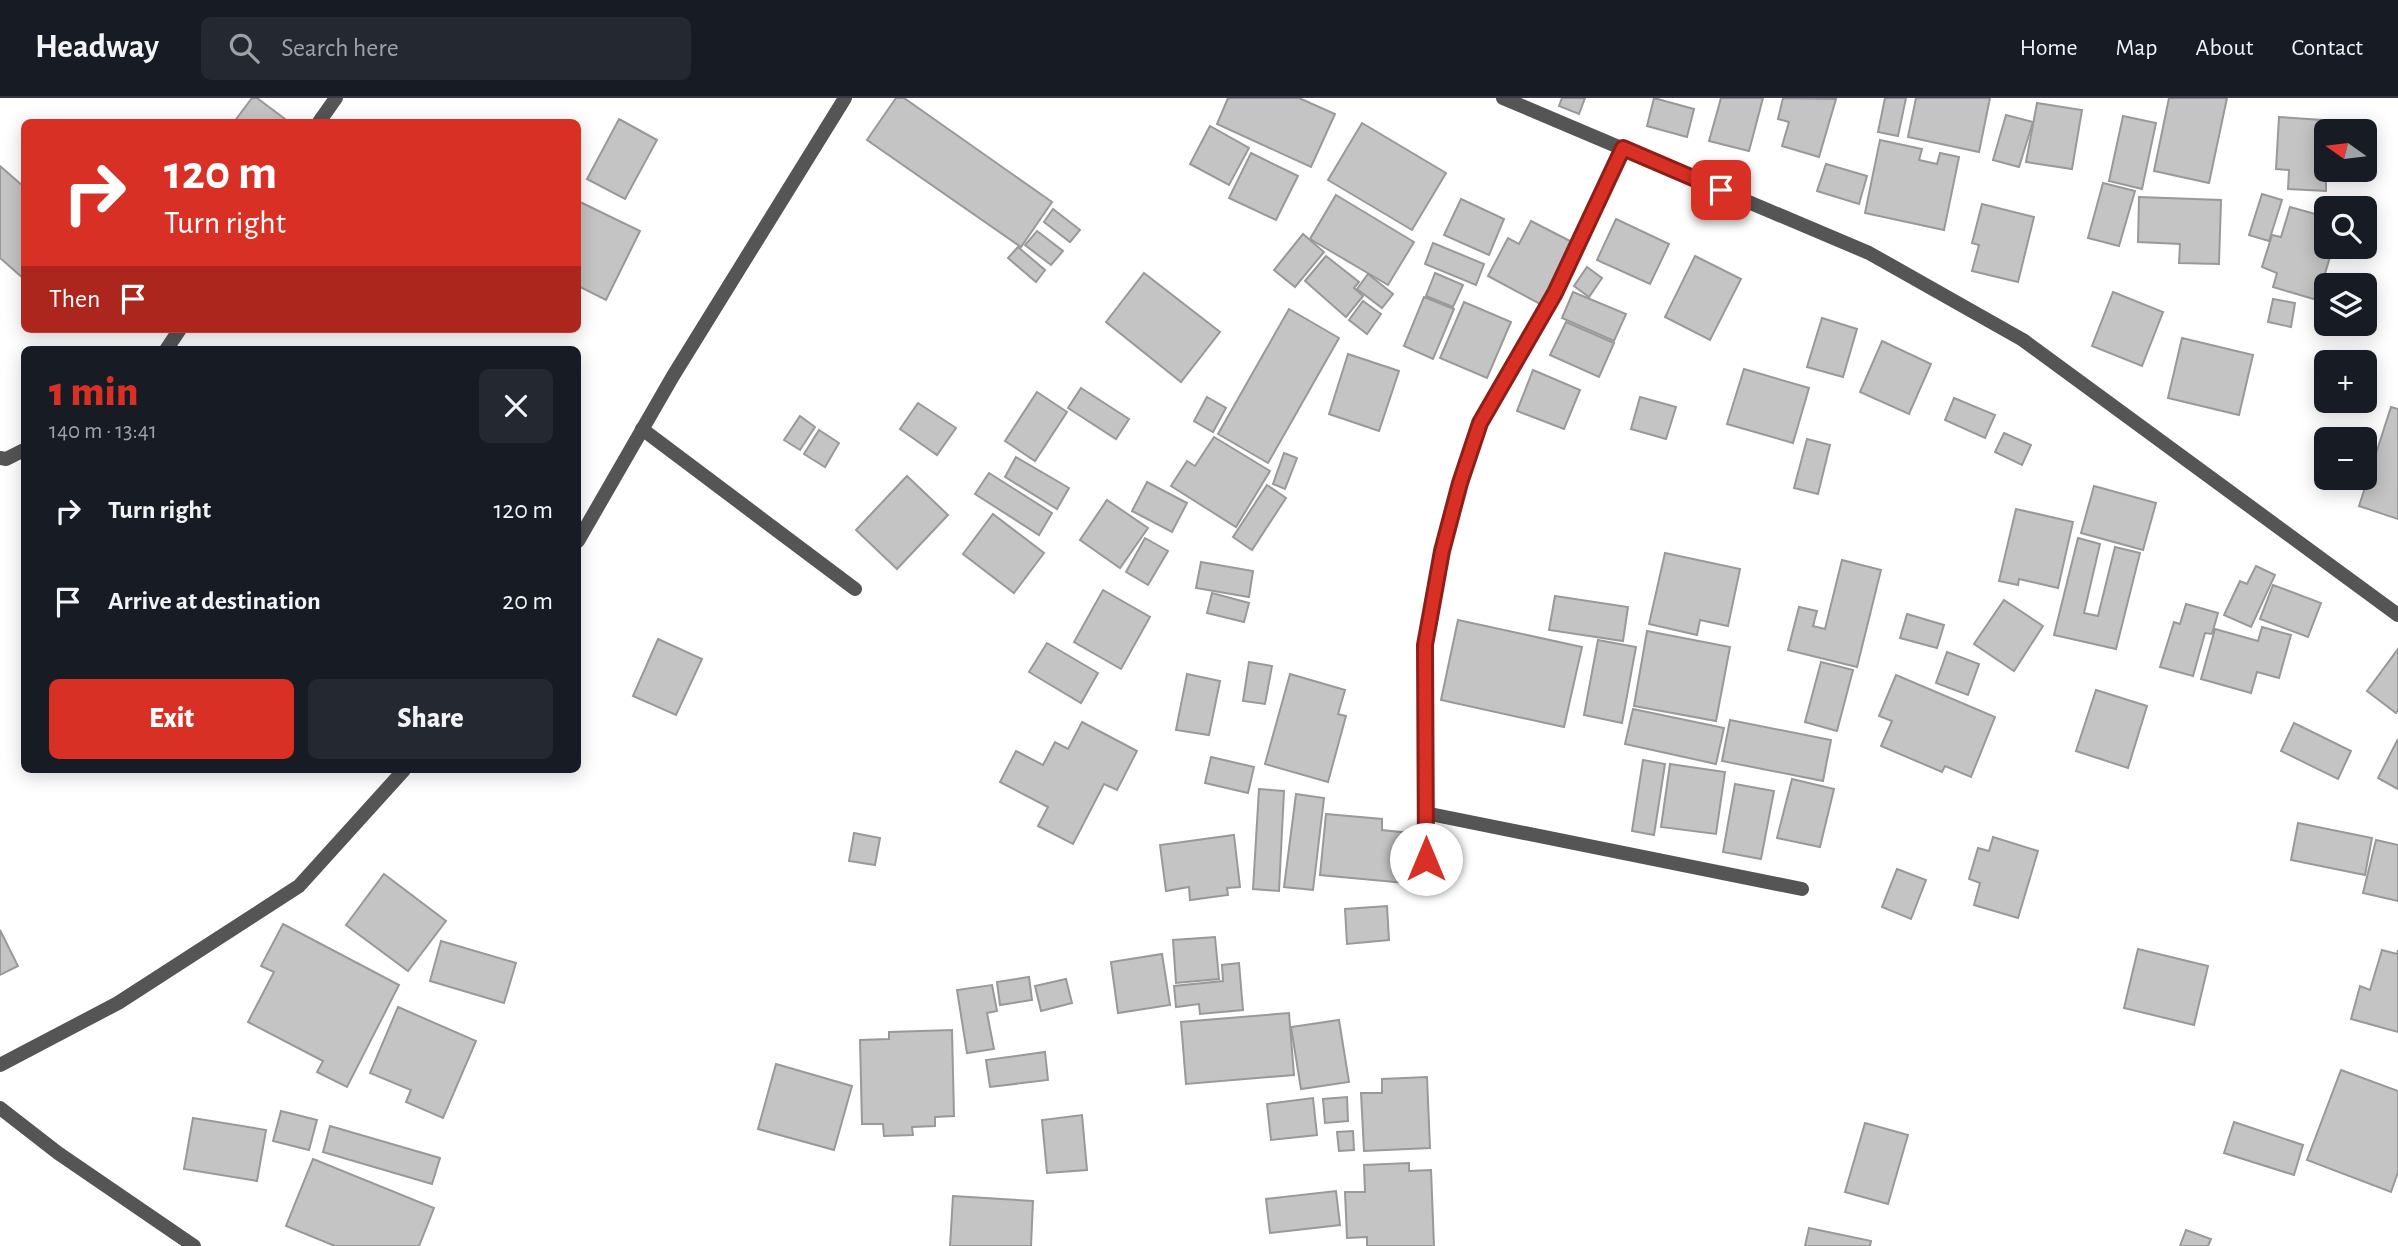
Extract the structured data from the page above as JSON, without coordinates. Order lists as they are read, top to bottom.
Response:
{
  "north": "left",
  "page": {
    "header": "Headway",
    "search": "Search here",
    "nav": [
      "Home",
      "Map",
      "About",
      "Contact"
    ],
    "map_buttons": ["+", "−"],
    "turn": ["120 m", "Turn right"],
    "then": "Then",
    "heading": ["1 min", "140 m · 13:41"],
    "list": [
      {
        "name": "Turn right",
        "value": "120 m"
      },
      {
        "name": "Arrive at destination",
        "value": "20 m"
      }
    ],
    "buttons": ["Exit", "Share"]
  }
}
